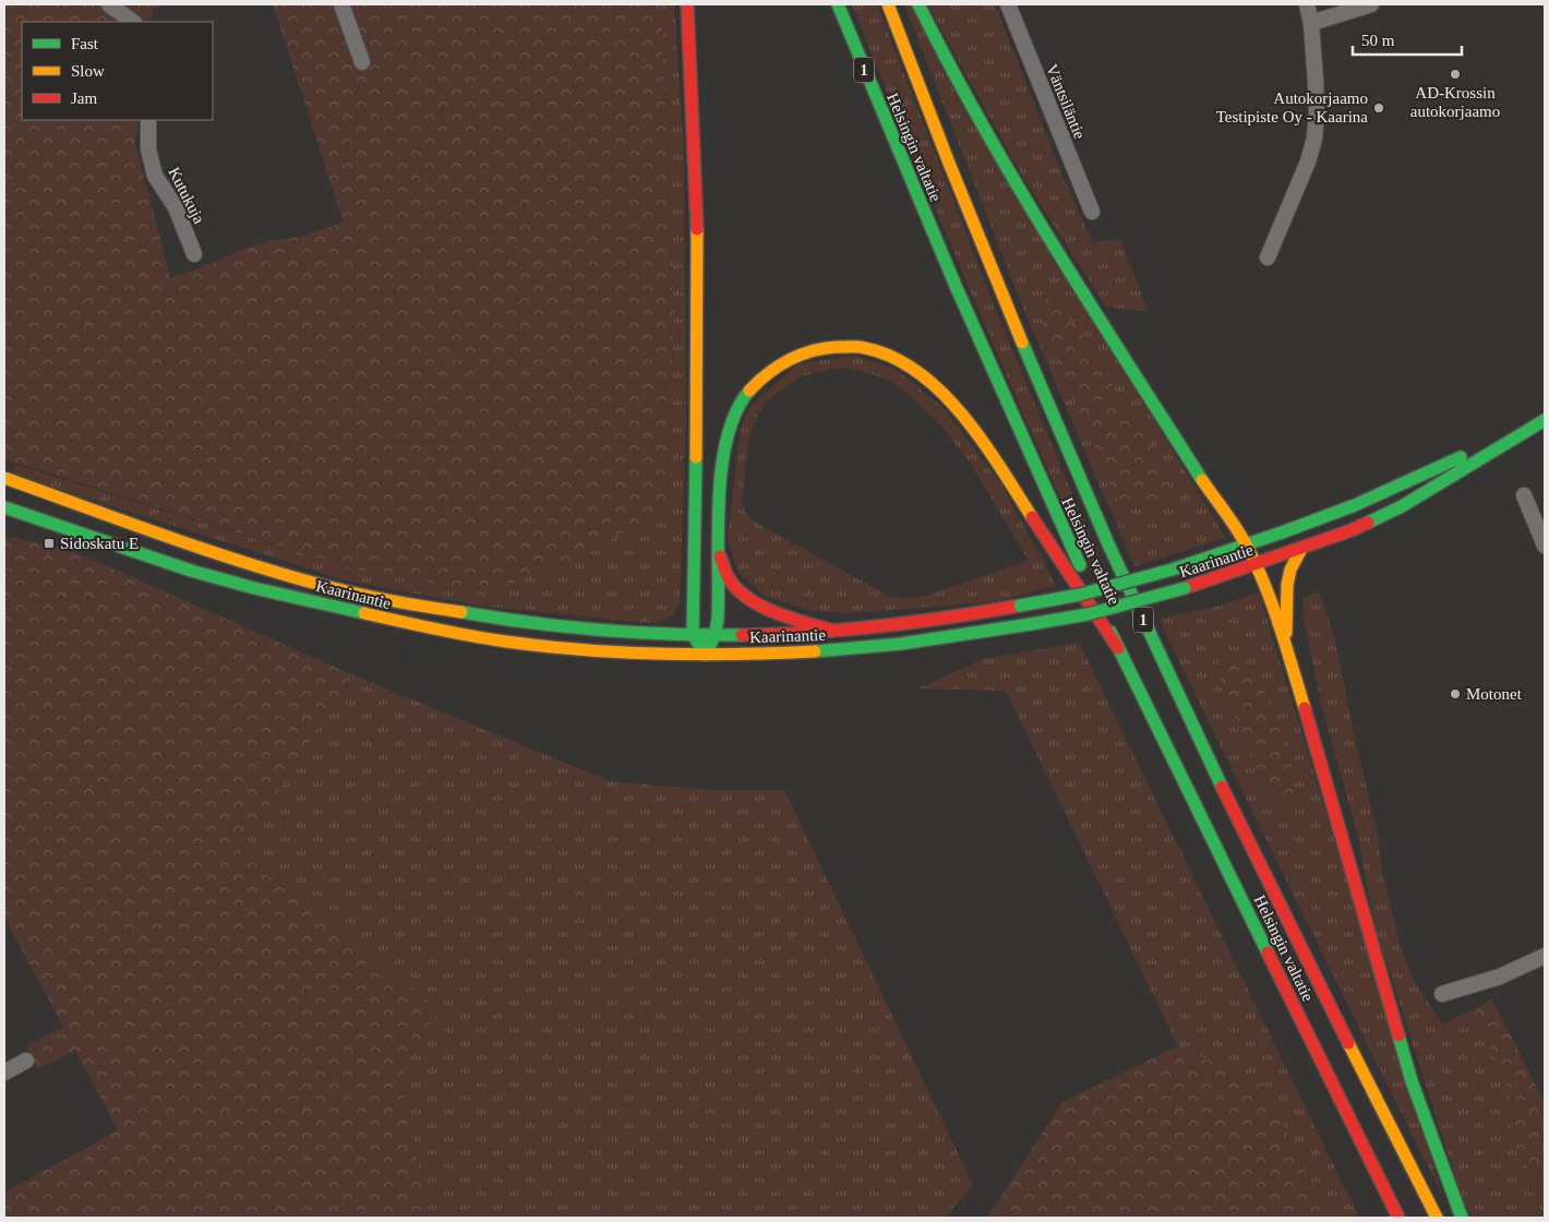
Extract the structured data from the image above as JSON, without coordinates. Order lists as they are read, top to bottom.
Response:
{
  "streets": {
    "main road": ["1", "Helsingin valtatie", "Kaarinantie"],
    "street": ["Väntsiläntie", "Kutukuja"]
  },
  "places": {
    "other": ["AD-Krossin autokorjaamo", "Autokorjaamo Testipiste Oy - Kaarina", "Motonet"],
    "transit": ["Sidoskatu E"]
  },
  "legend": ["Fast", "Slow", "Jam"],
  "scale_bar": "50 m"
}
